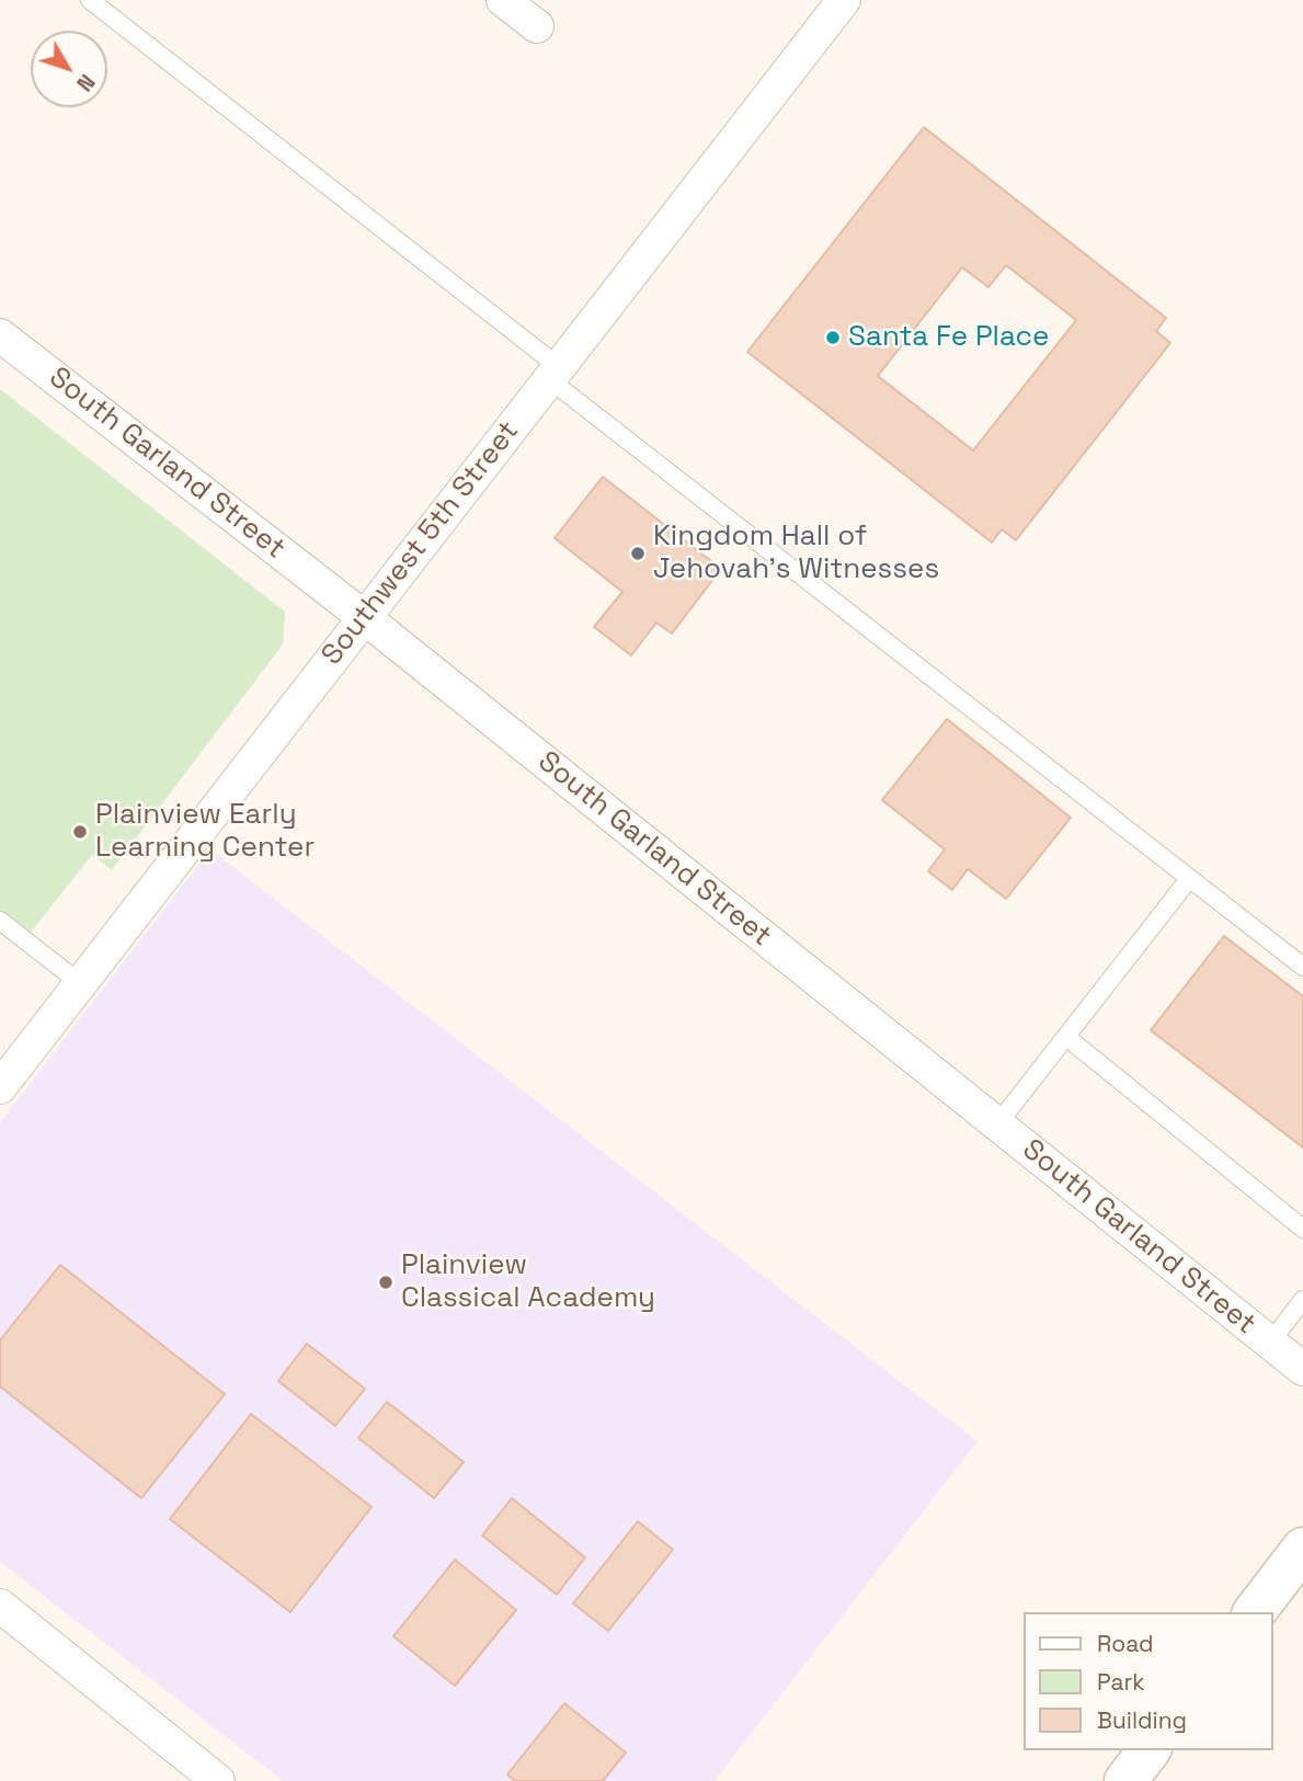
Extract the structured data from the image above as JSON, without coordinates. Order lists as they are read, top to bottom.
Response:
{
  "streets": {
    "street": ["South Garland Street", "Southwest 5th Street"]
  },
  "crossings": [
    ["South Garland Street", "Southwest 5th Street"]
  ],
  "places": [
    "Santa Fe Place",
    "Kingdom Hall of Jehovah's Witnesses",
    "Plainview Early Learning Center",
    "Plainview Classical Academy"
  ],
  "legend": ["Road", "Park", "Building"],
  "north": "bottom right"
}
